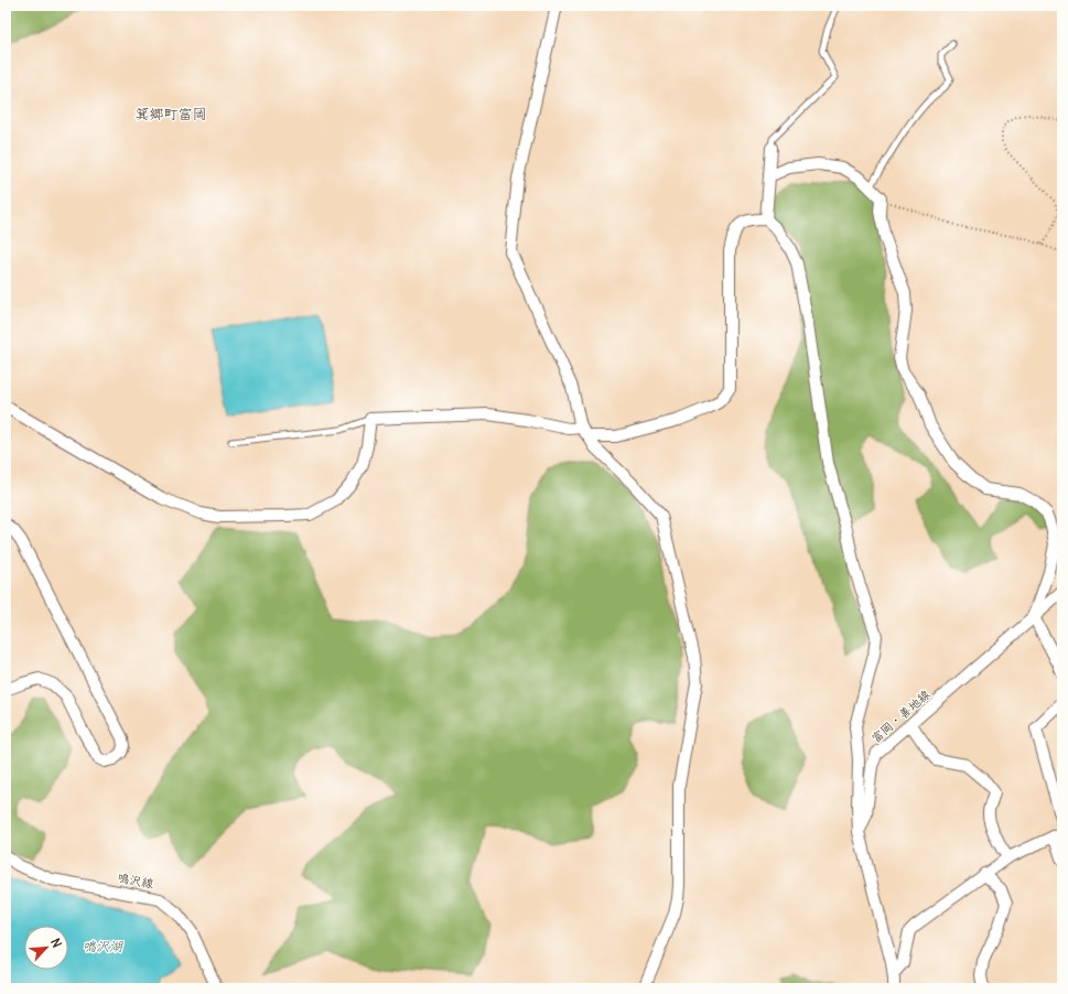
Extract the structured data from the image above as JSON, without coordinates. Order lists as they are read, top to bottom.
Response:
{
  "streets": {
    "street": ["富岡・善地線", "鳴沢線"]
  },
  "districts": ["箕郷町富岡"],
  "water": ["鳴沢湖"],
  "north": "top right"
}
